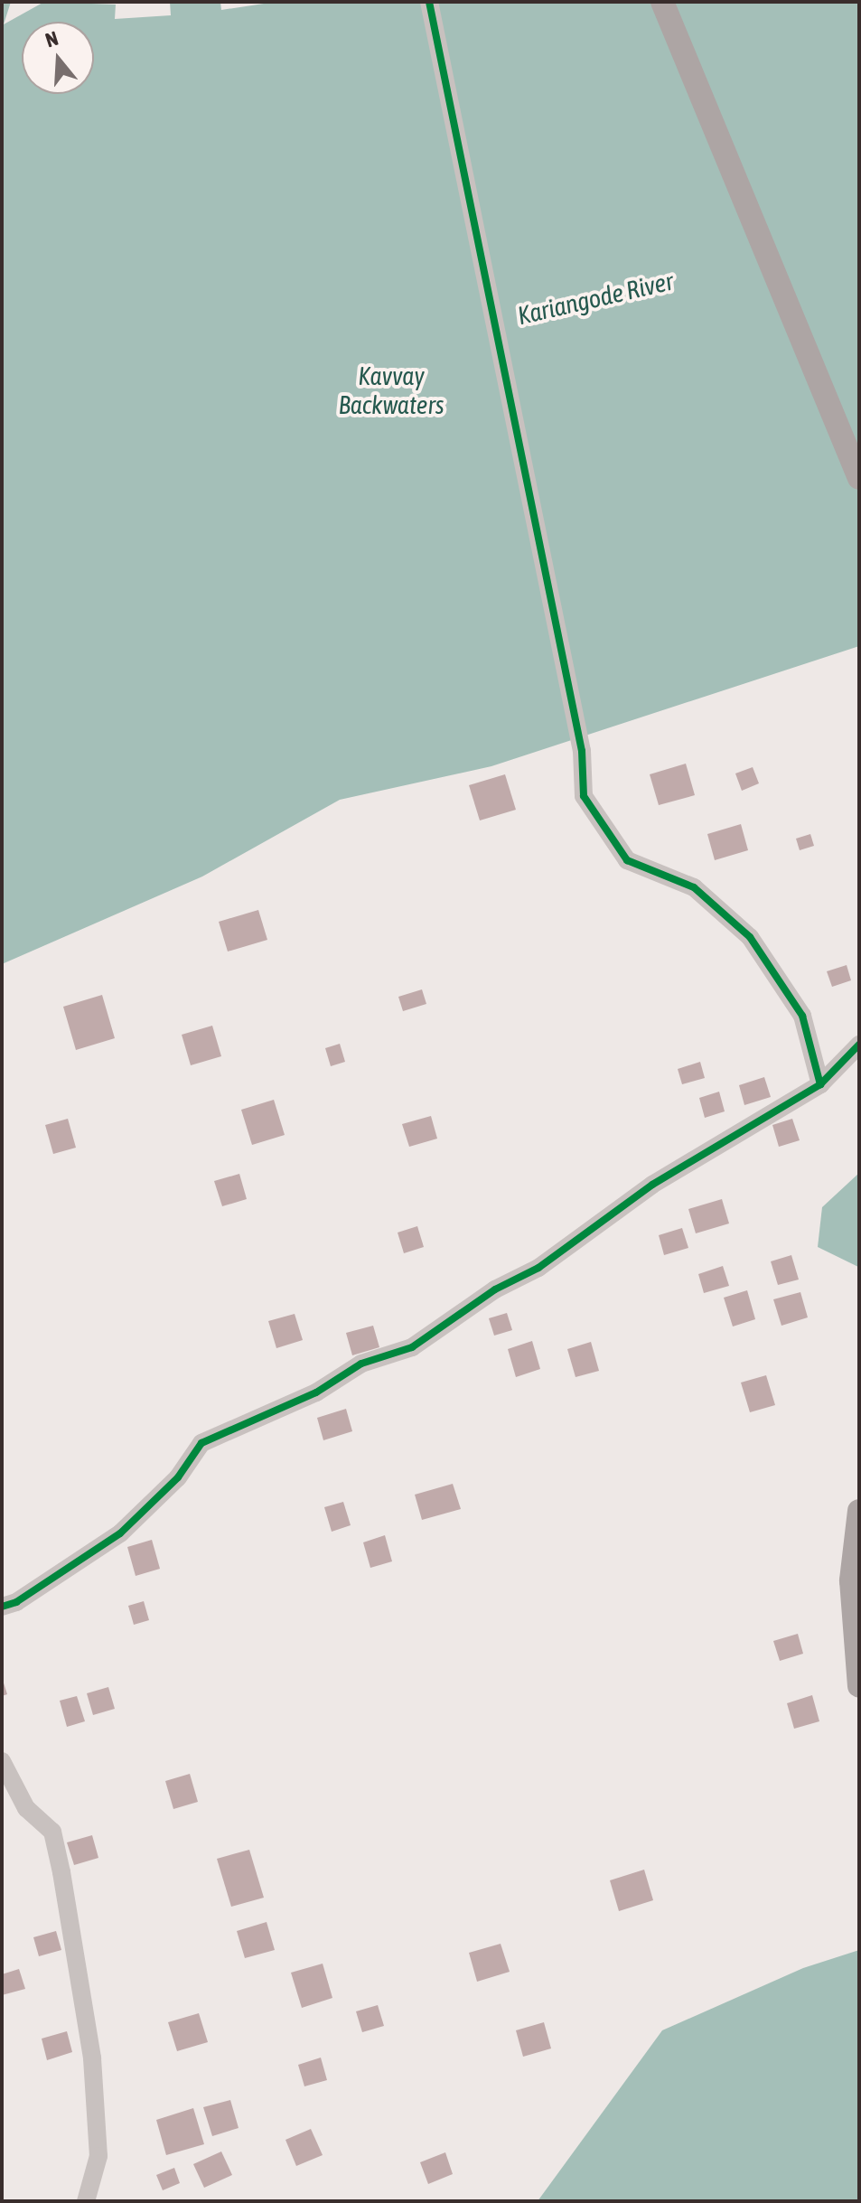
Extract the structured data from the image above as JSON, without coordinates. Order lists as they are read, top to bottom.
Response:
{
  "water": ["Kariangode River", "Kavvay Backwaters"],
  "north": "top"
}
